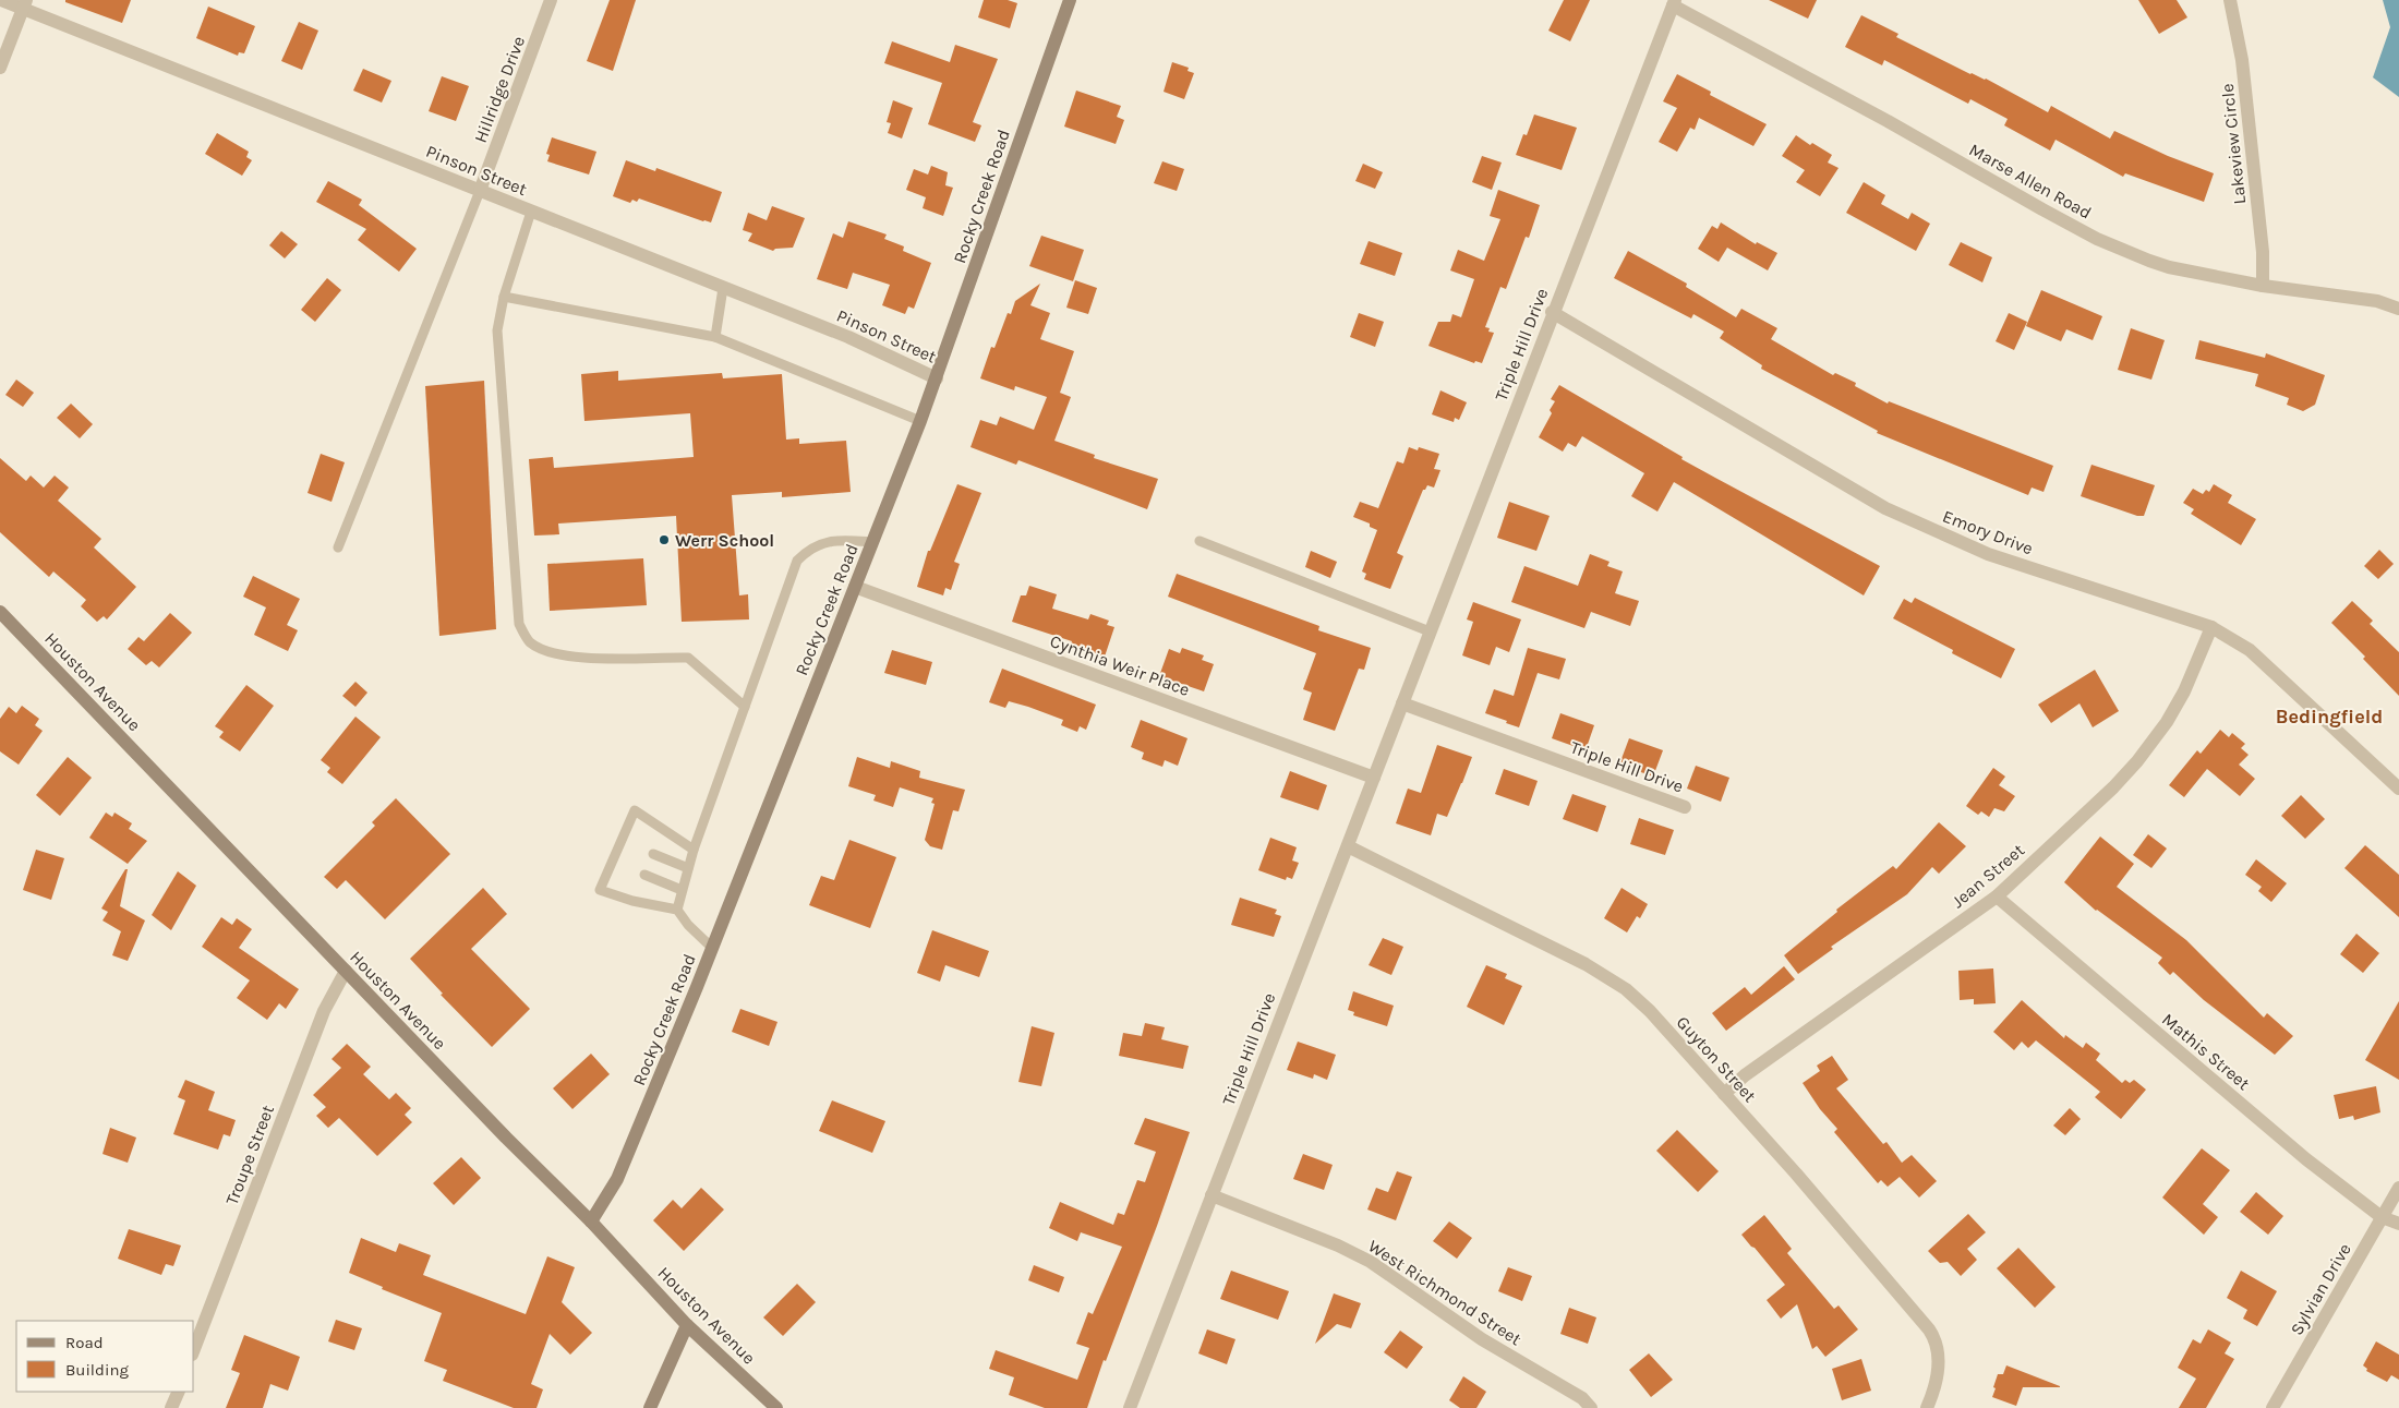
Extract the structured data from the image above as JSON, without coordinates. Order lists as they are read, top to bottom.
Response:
{
  "streets": {
    "street": [
      "Hillridge Drive",
      "Lakeview Circle",
      "Pinson Street",
      "Marse Allen Road",
      "Rocky Creek Road",
      "Triple Hill Drive",
      "Emory Drive",
      "Cynthia Weir Place",
      "Houston Avenue",
      "Jean Street",
      "Mathis Street",
      "Guyton Street",
      "Troupe Street",
      "Sylvian Drive",
      "West Richmond Street"
    ]
  },
  "crossings": [
    ["Hillridge Drive", "Pinson Street"],
    ["Lakeview Circle", "Marse Allen Road"],
    ["Pinson Street", "Rocky Creek Road"],
    ["Marse Allen Road", "Triple Hill Drive"],
    ["Rocky Creek Road", "Cynthia Weir Place"],
    ["Rocky Creek Road", "Houston Avenue"],
    ["Triple Hill Drive", "Emory Drive"],
    ["Triple Hill Drive", "Cynthia Weir Place"],
    ["Triple Hill Drive", "Guyton Street"],
    ["Triple Hill Drive", "West Richmond Street"],
    ["Emory Drive", "Jean Street"],
    ["Houston Avenue", "Troupe Street"],
    ["Jean Street", "Mathis Street"],
    ["Jean Street", "Guyton Street"],
    ["Mathis Street", "Sylvian Drive"]
  ],
  "districts": ["Bedingfield"],
  "places": ["Werr School"],
  "legend": ["Road", "Building"]
}
